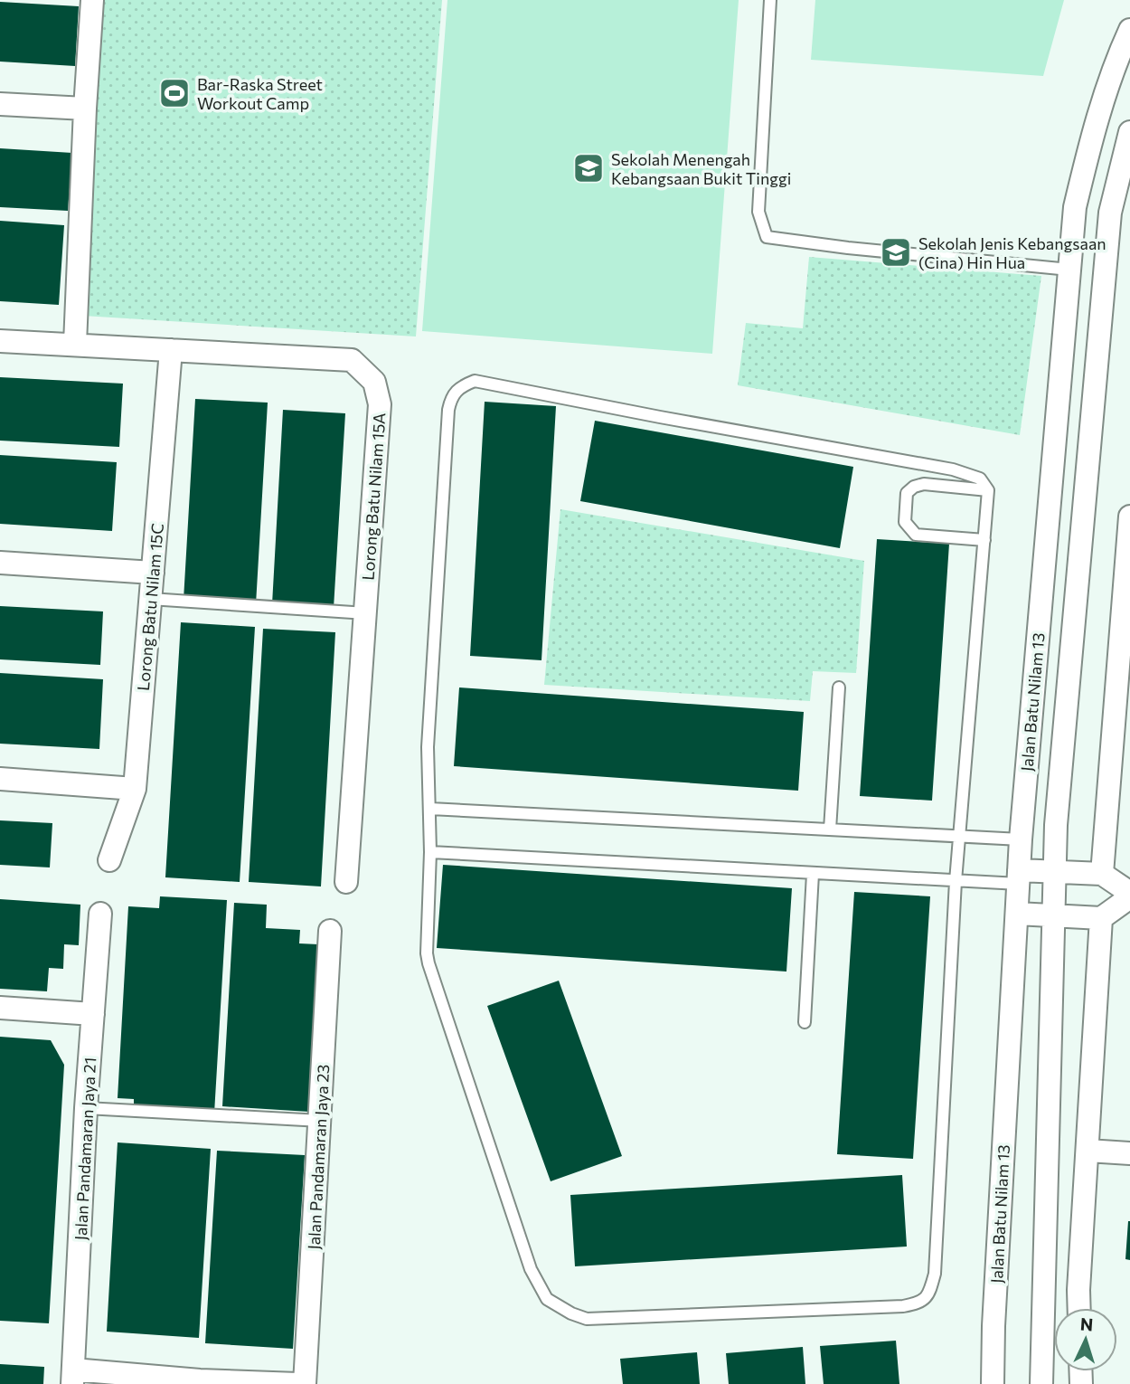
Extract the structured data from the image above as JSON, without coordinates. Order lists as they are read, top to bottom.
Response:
{
  "streets": {
    "street": [
      "Lorong Batu Nilam 15A",
      "Lorong Batu Nilam 15C",
      "Jalan Batu Nilam 13",
      "Jalan Pandamaran Jaya 21",
      "Jalan Pandamaran Jaya 23"
    ]
  },
  "crossings": [
    ["Lorong Batu Nilam 15A", "Lorong Batu Nilam 15C"]
  ],
  "places": {
    "sports": ["Bar-Raska Street Workout Camp"],
    "school or university": ["Sekolah Menengah Kebangsaan Bukit Tinggi", "Sekolah Jenis Kebangsaan (Cina) Hin Hua"]
  },
  "north": "top"
}
